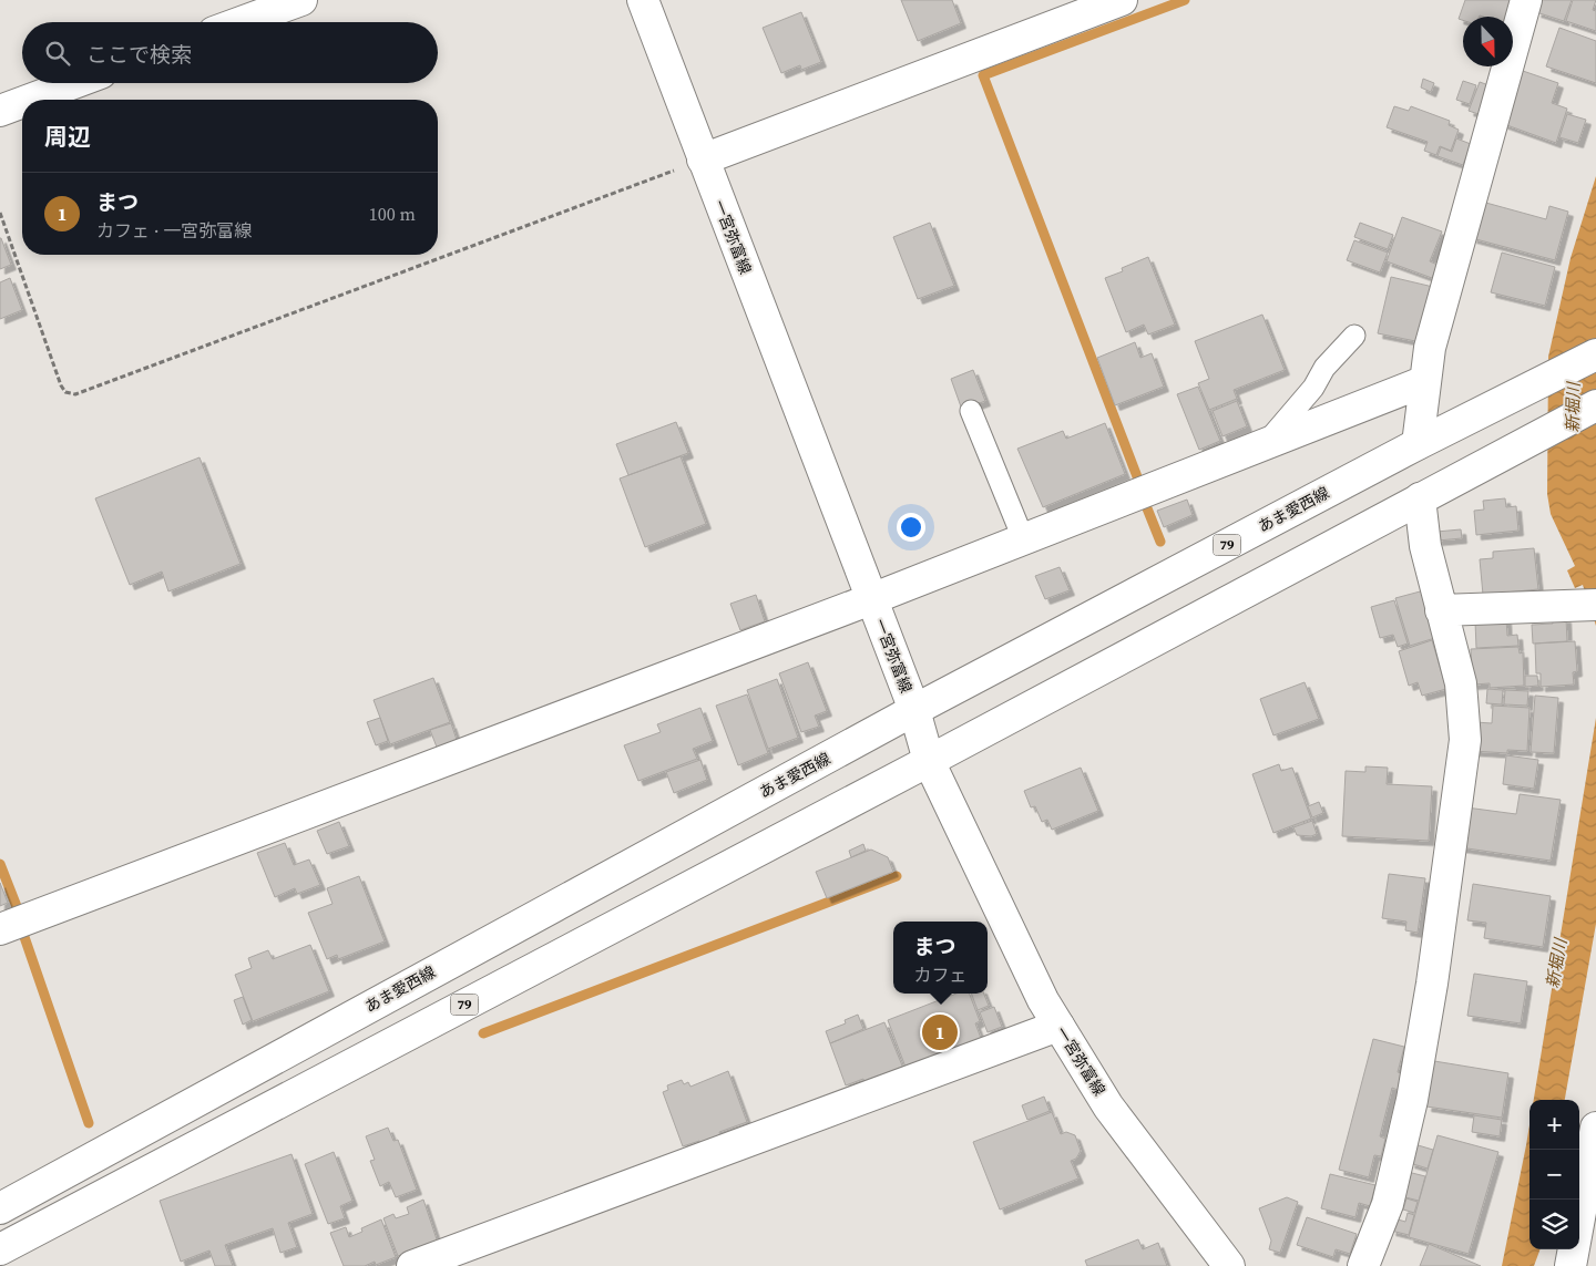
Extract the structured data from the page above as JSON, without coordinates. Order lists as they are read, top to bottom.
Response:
{
  "streets": {
    "main road": ["一宮弥富線", "あま愛西線", "79"]
  },
  "crossings": [
    ["一宮弥富線", "あま愛西線"],
    ["一宮弥富線", "79"]
  ],
  "water": ["新堀川"],
  "north": "bottom",
  "page": {
    "search": "ここで検索",
    "heading": "周辺",
    "list": [
      {
        "mark": "1",
        "name": "まつ",
        "note": "カフェ · 一宮弥富線",
        "value": "100 m"
      }
    ],
    "popup": ["まつ", "カフェ"],
    "pins": "1",
    "map_buttons": ["+", "−"]
  }
}
